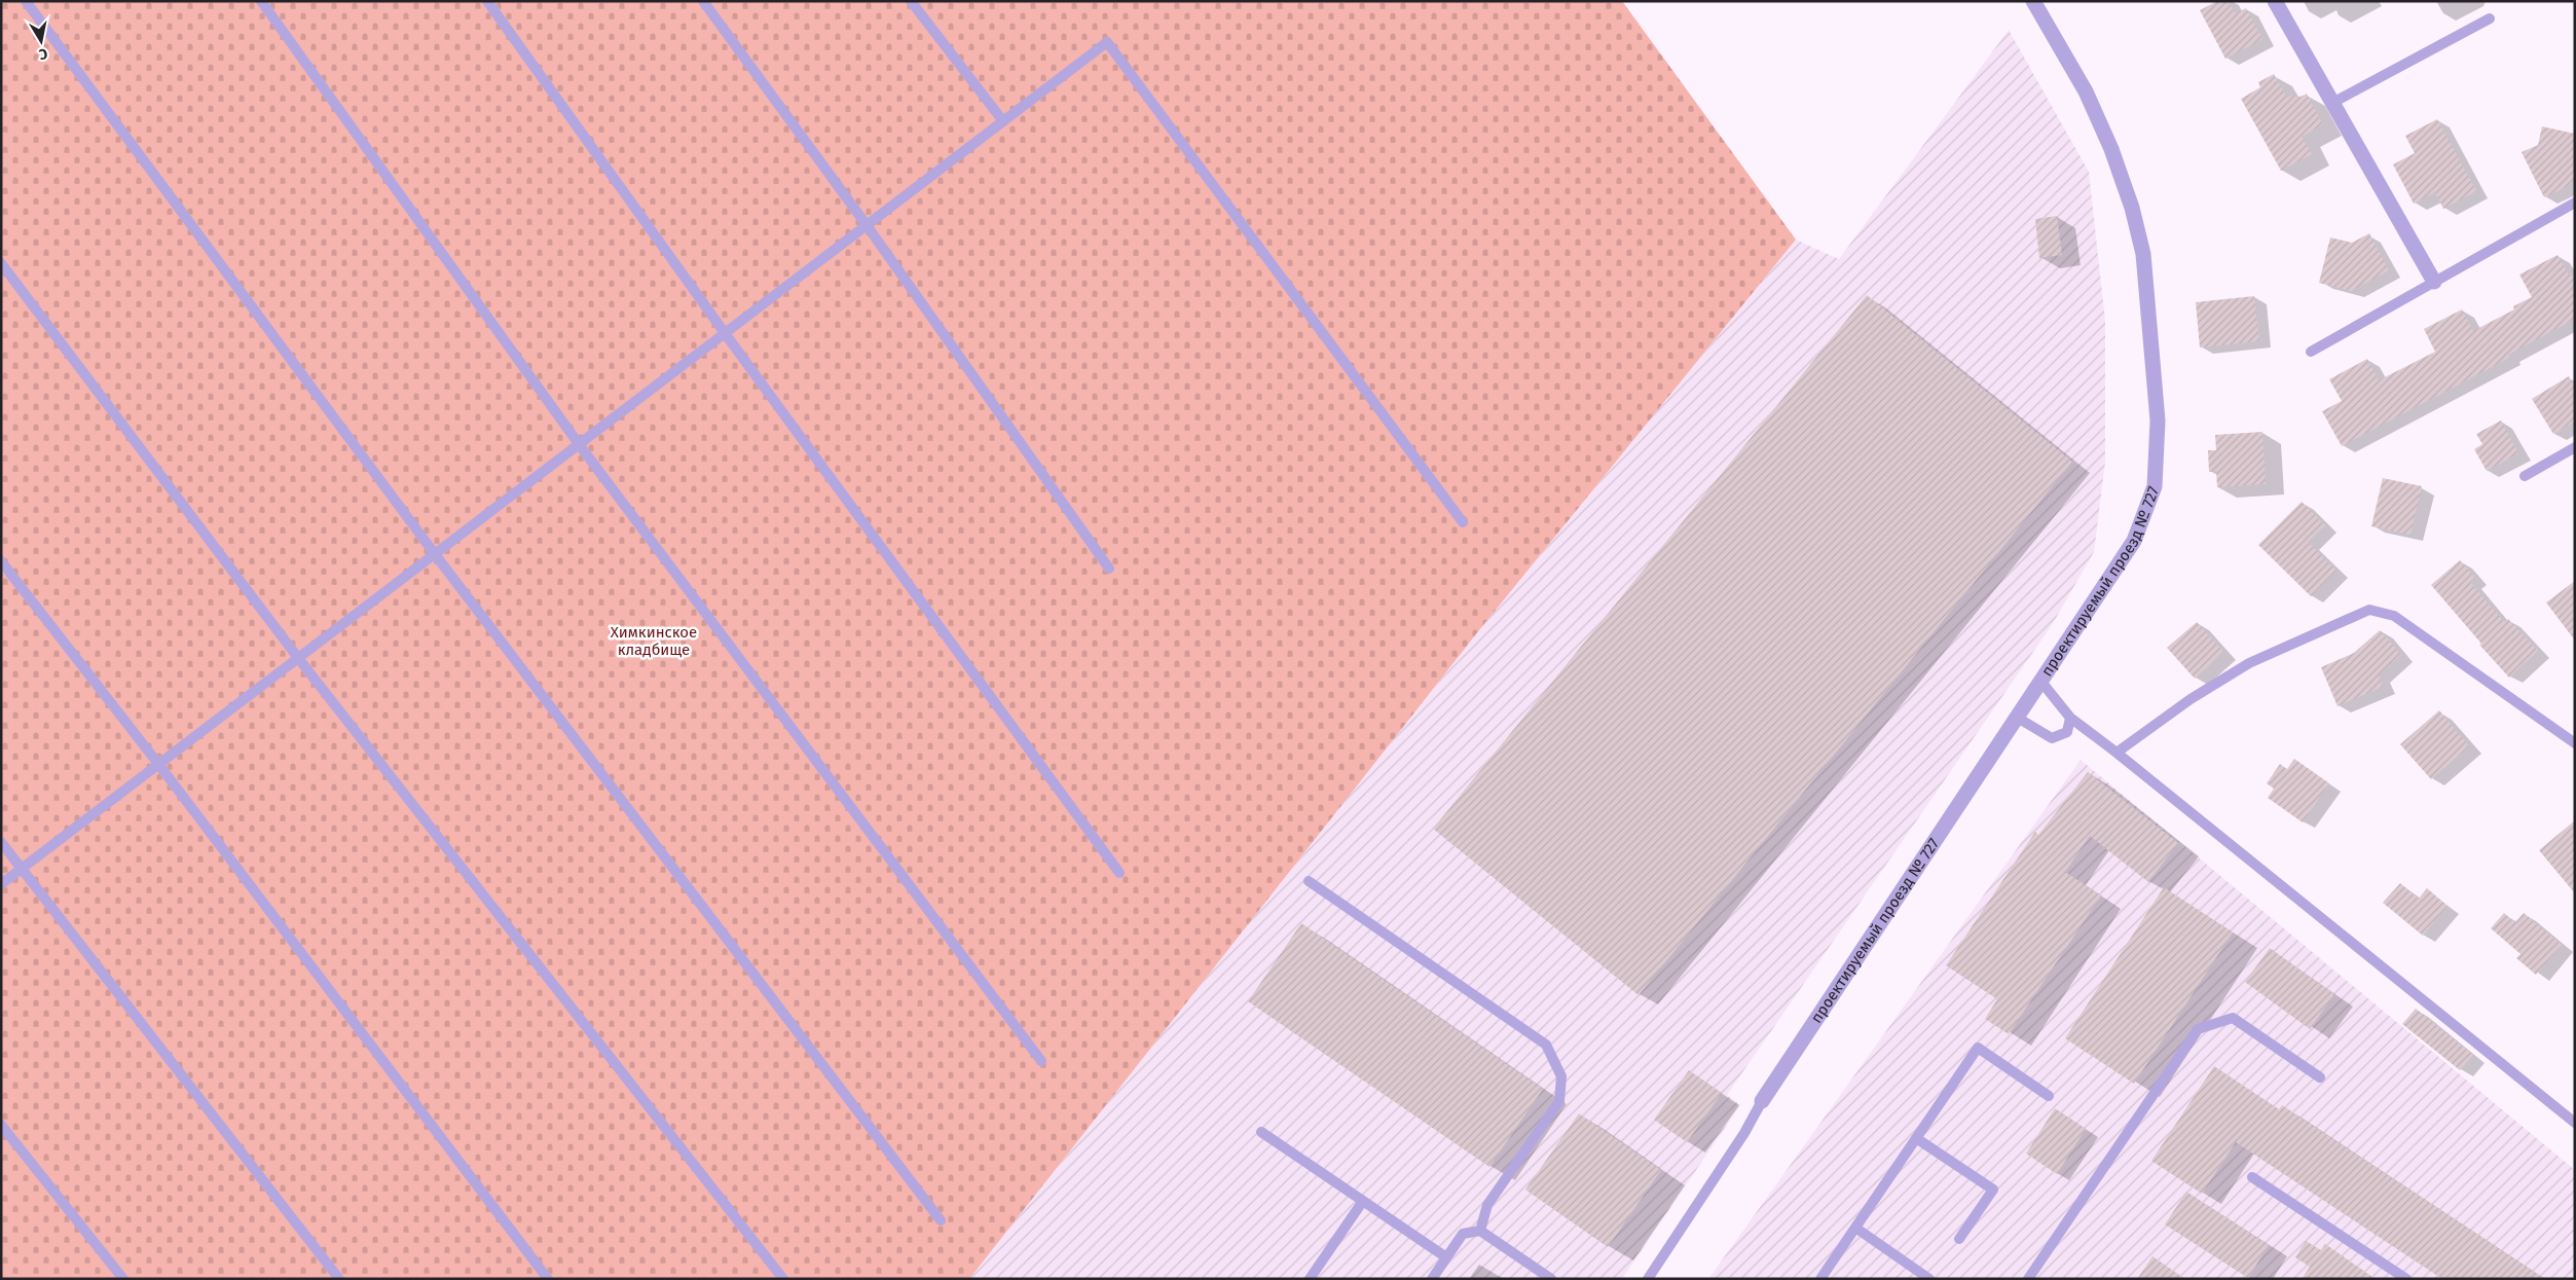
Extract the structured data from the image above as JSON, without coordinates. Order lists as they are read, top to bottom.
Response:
{
  "streets": {
    "street": ["проектируемый проезд № 727"]
  },
  "parks": ["Химкинское кладбище"],
  "north": "bottom"
}
